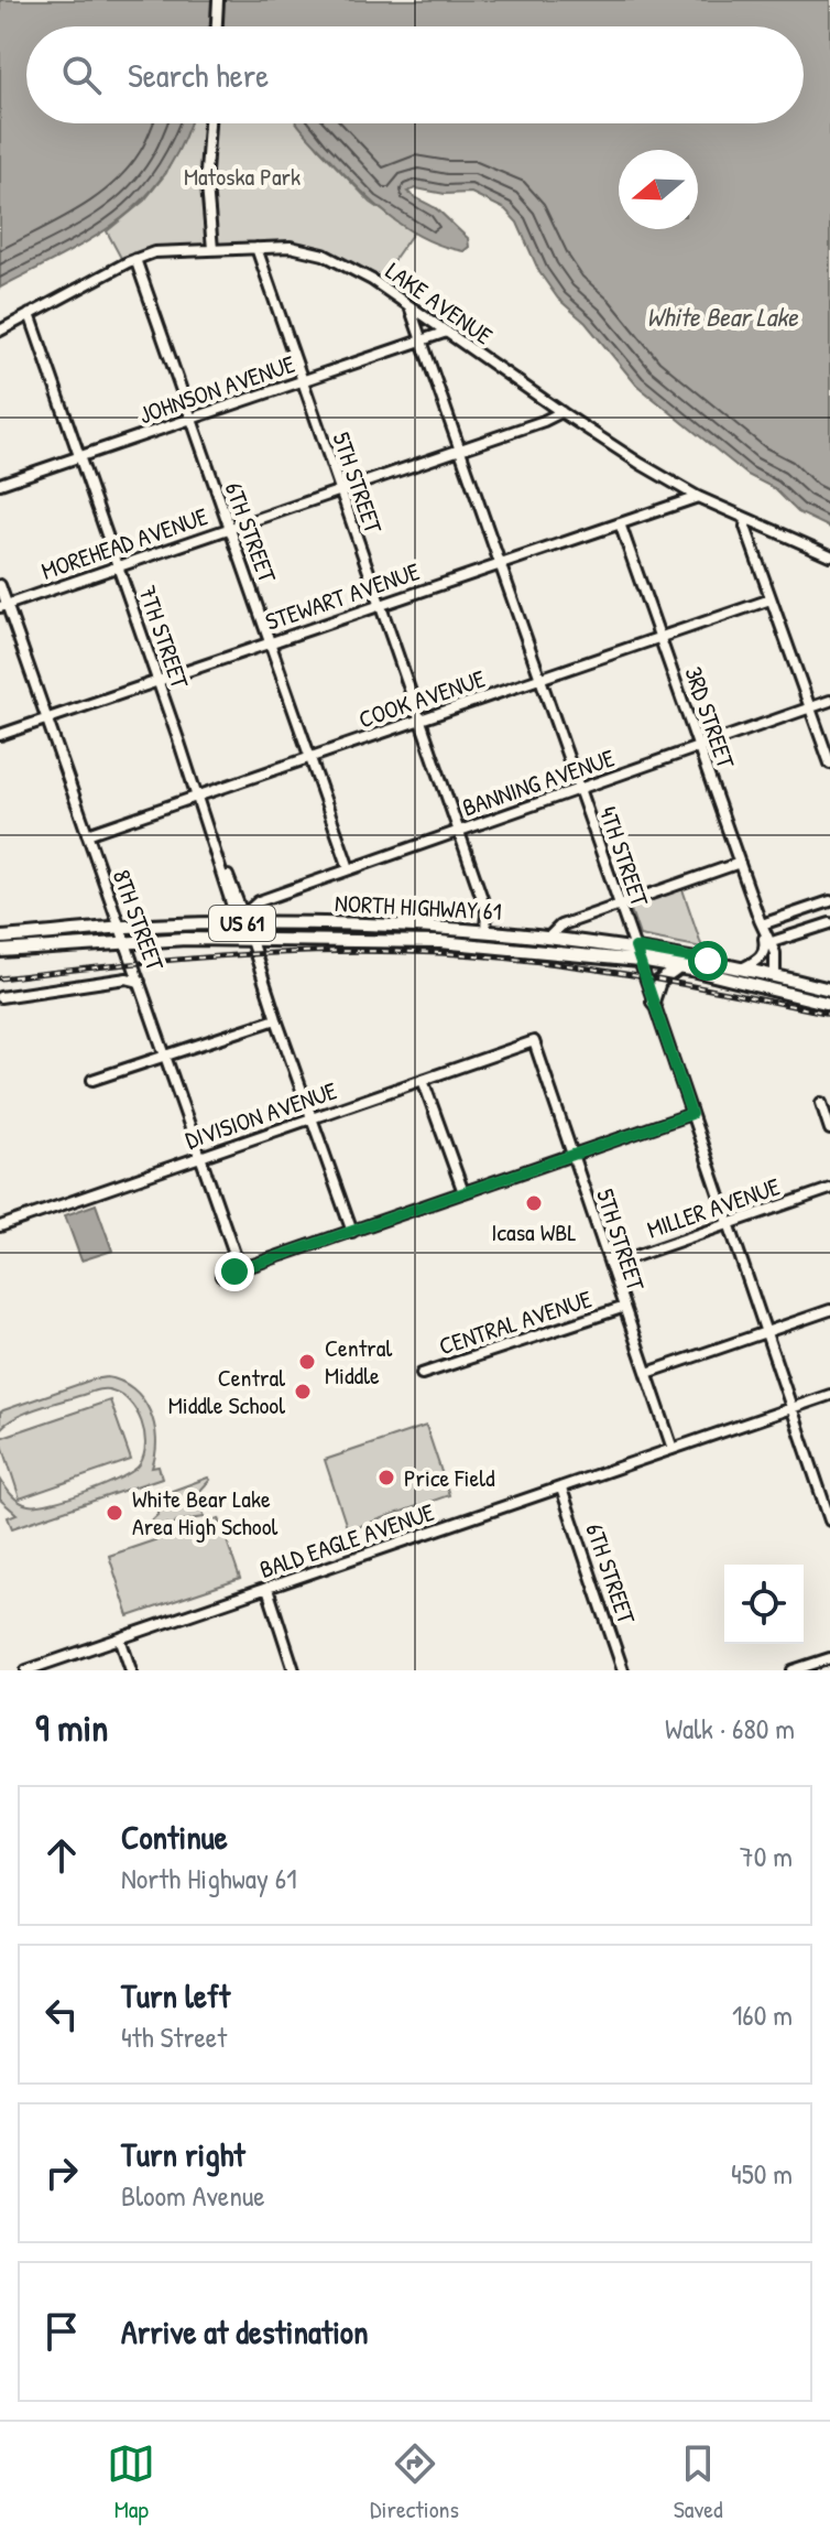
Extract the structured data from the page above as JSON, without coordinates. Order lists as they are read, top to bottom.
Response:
{
  "streets": {
    "main road": ["NORTH HIGHWAY 61", "US 61"],
    "street": [
      "LAKE AVENUE",
      "JOHNSON AVENUE",
      "5TH STREET",
      "6TH STREET",
      "MOREHEAD AVENUE",
      "STEWART AVENUE",
      "7TH STREET",
      "COOK AVENUE",
      "3RD STREET",
      "BANNING AVENUE",
      "4TH STREET",
      "8TH STREET",
      "DIVISION AVENUE",
      "MILLER AVENUE",
      "CENTRAL AVENUE",
      "BALD EAGLE AVENUE"
    ]
  },
  "crossings": [
    ["LAKE AVENUE", "JOHNSON AVENUE"],
    ["LAKE AVENUE", "5TH STREET"],
    ["LAKE AVENUE", "6TH STREET"],
    ["LAKE AVENUE", "MOREHEAD AVENUE"],
    ["LAKE AVENUE", "STEWART AVENUE"],
    ["LAKE AVENUE", "7TH STREET"],
    ["LAKE AVENUE", "4TH STREET"],
    ["JOHNSON AVENUE", "5TH STREET"],
    ["JOHNSON AVENUE", "6TH STREET"],
    ["JOHNSON AVENUE", "7TH STREET"],
    ["JOHNSON AVENUE", "4TH STREET"],
    ["5TH STREET", "MOREHEAD AVENUE"],
    ["5TH STREET", "STEWART AVENUE"],
    ["5TH STREET", "COOK AVENUE"],
    ["5TH STREET", "BANNING AVENUE"],
    ["5TH STREET", "NORTH HIGHWAY 61"],
    ["5TH STREET", "DIVISION AVENUE"],
    ["5TH STREET", "MILLER AVENUE"],
    ["5TH STREET", "CENTRAL AVENUE"],
    ["5TH STREET", "BALD EAGLE AVENUE"],
    ["6TH STREET", "MOREHEAD AVENUE"],
    ["6TH STREET", "STEWART AVENUE"],
    ["6TH STREET", "COOK AVENUE"],
    ["6TH STREET", "BANNING AVENUE"],
    ["6TH STREET", "BALD EAGLE AVENUE"],
    ["MOREHEAD AVENUE", "7TH STREET"],
    ["MOREHEAD AVENUE", "4TH STREET"],
    ["MOREHEAD AVENUE", "8TH STREET"],
    ["STEWART AVENUE", "7TH STREET"],
    ["STEWART AVENUE", "3RD STREET"],
    ["STEWART AVENUE", "4TH STREET"],
    ["STEWART AVENUE", "8TH STREET"],
    ["7TH STREET", "COOK AVENUE"],
    ["7TH STREET", "NORTH HIGHWAY 61"],
    ["7TH STREET", "DIVISION AVENUE"],
    ["COOK AVENUE", "3RD STREET"],
    ["COOK AVENUE", "4TH STREET"],
    ["COOK AVENUE", "8TH STREET"],
    ["3RD STREET", "BANNING AVENUE"],
    ["3RD STREET", "NORTH HIGHWAY 61"],
    ["BANNING AVENUE", "4TH STREET"],
    ["4TH STREET", "NORTH HIGHWAY 61"],
    ["4TH STREET", "MILLER AVENUE"],
    ["4TH STREET", "BALD EAGLE AVENUE"],
    ["NORTH HIGHWAY 61", "8TH STREET"],
    ["8TH STREET", "DIVISION AVENUE"]
  ],
  "water": ["White Bear Lake"],
  "parks": ["Matoska Park"],
  "places": [
    "Icasa WBL",
    "Central Middle",
    "Central Middle School",
    "Price Field",
    "White Bear Lake Area High School"
  ],
  "north": "left",
  "page": {
    "search": "Search here",
    "heading": ["9 min", "Walk · 680 m"],
    "list": [
      ["Continue", "North Highway 61", "70 m"],
      ["Turn left", "4th Street", "160 m"],
      ["Turn right", "Bloom Avenue", "450 m"],
      "Arrive at destination"
    ],
    "nav": ["Map", "Directions", "Saved"]
  }
}
